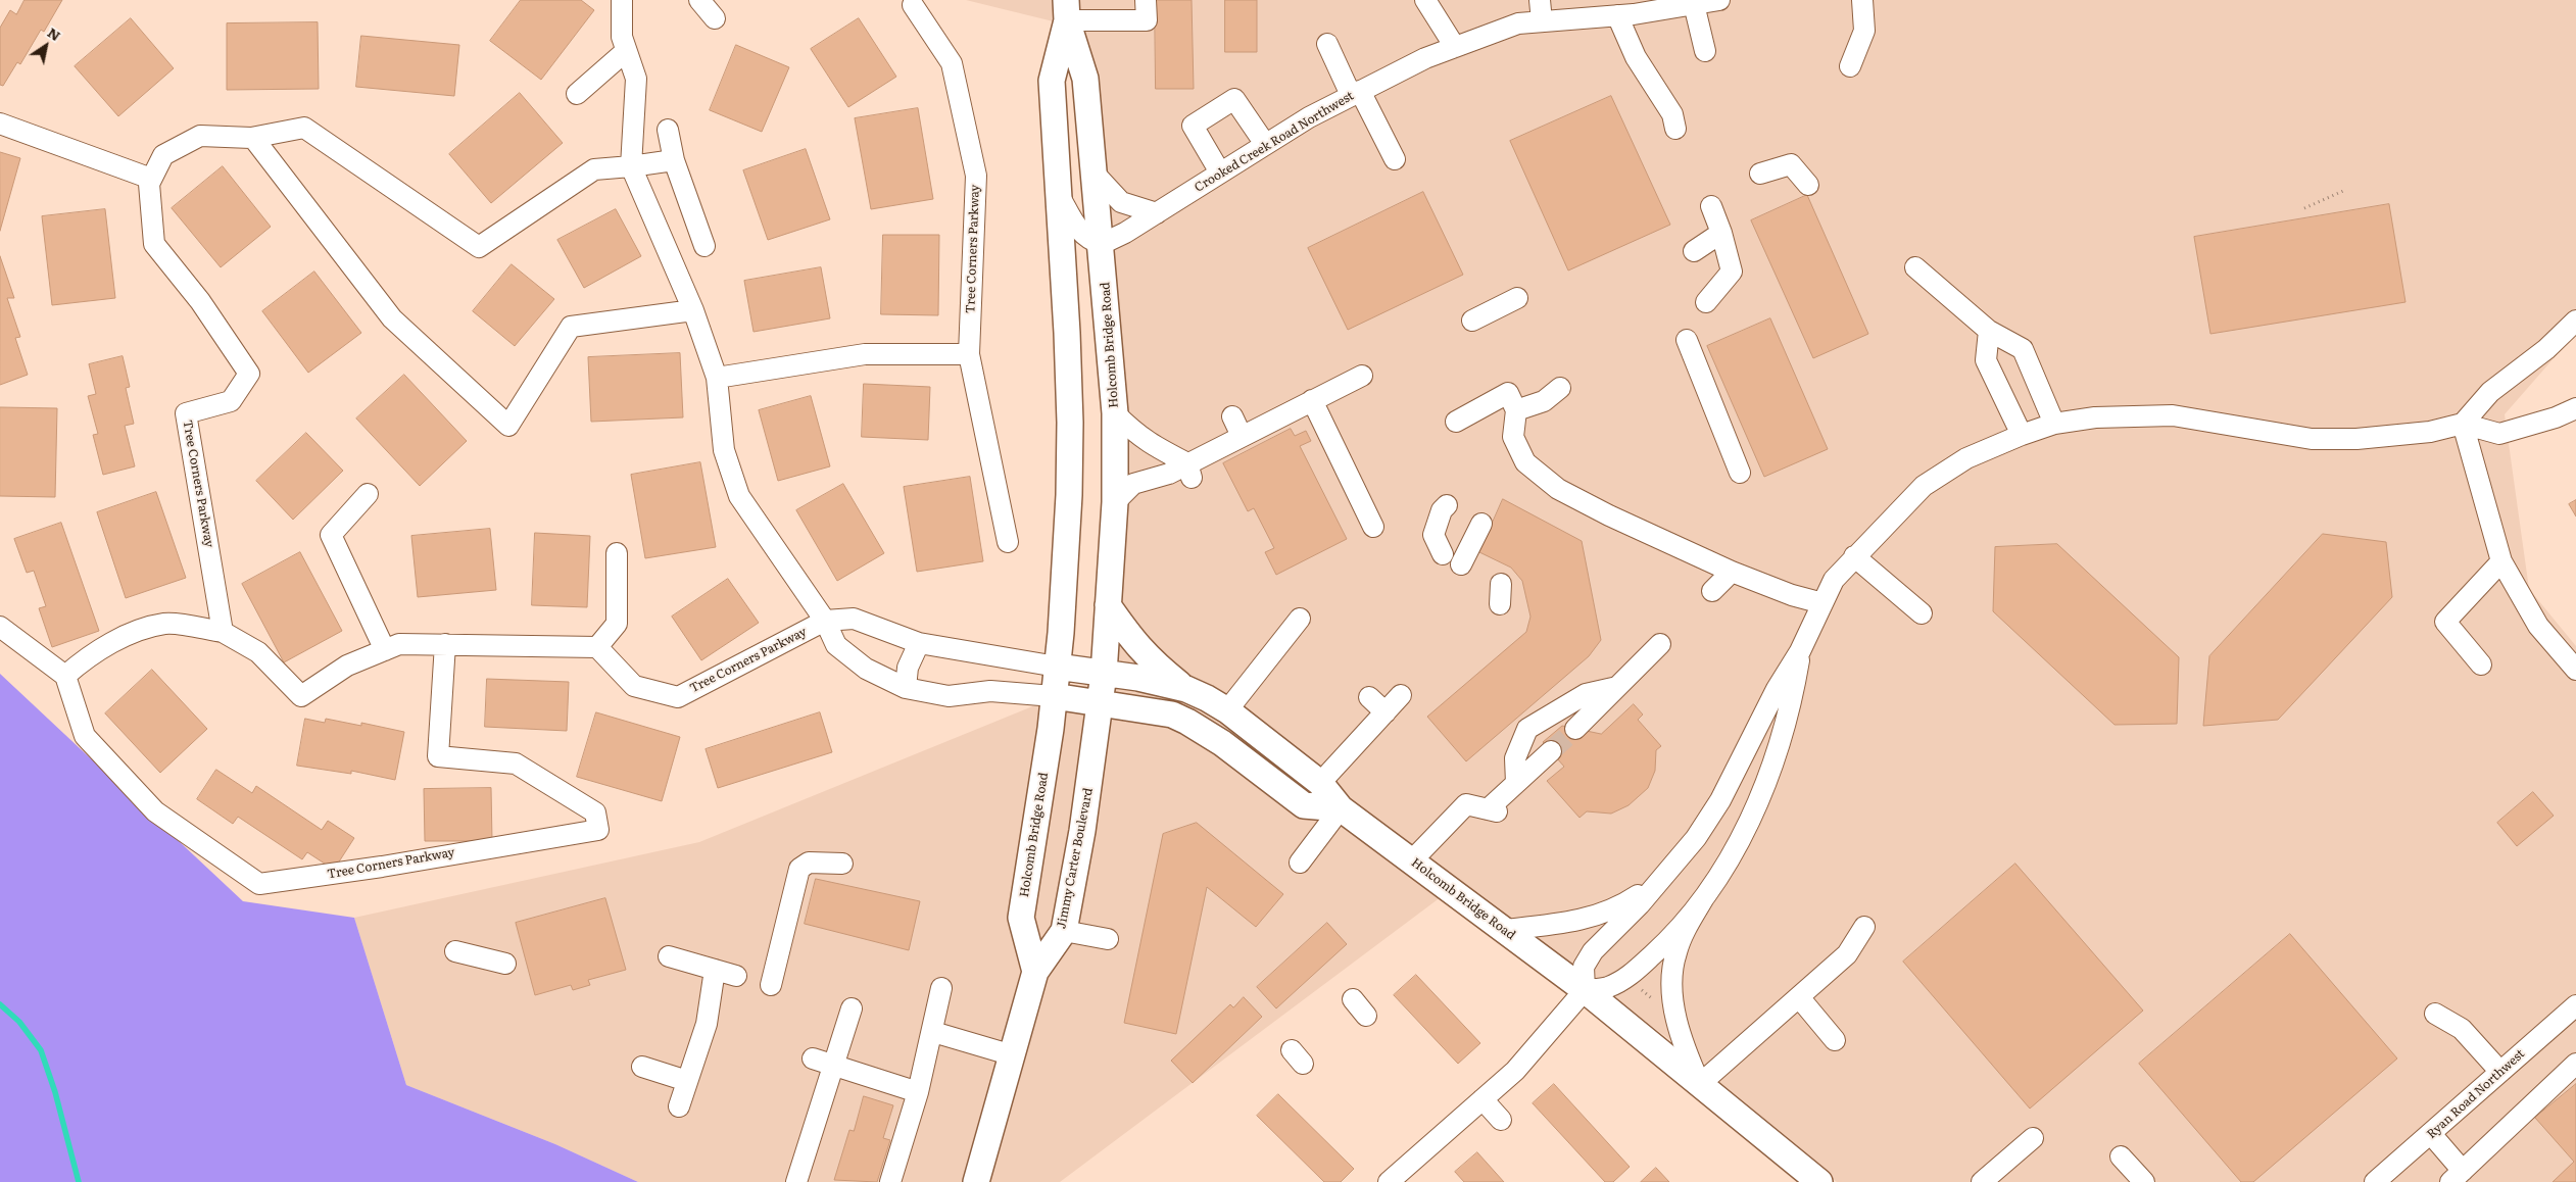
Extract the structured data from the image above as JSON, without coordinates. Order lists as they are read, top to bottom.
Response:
{
  "streets": {
    "main road": ["Holcomb Bridge Road", "Jimmy Carter Boulevard"],
    "street": ["Crooked Creek Road Northwest", "Tree Corners Parkway", "Ryan Road Northwest"]
  },
  "crossings": [
    ["Crooked Creek Road Northwest", "Holcomb Bridge Road"],
    ["Tree Corners Parkway", "Holcomb Bridge Road"],
    ["Holcomb Bridge Road", "Jimmy Carter Boulevard"]
  ],
  "north": "top right"
}
